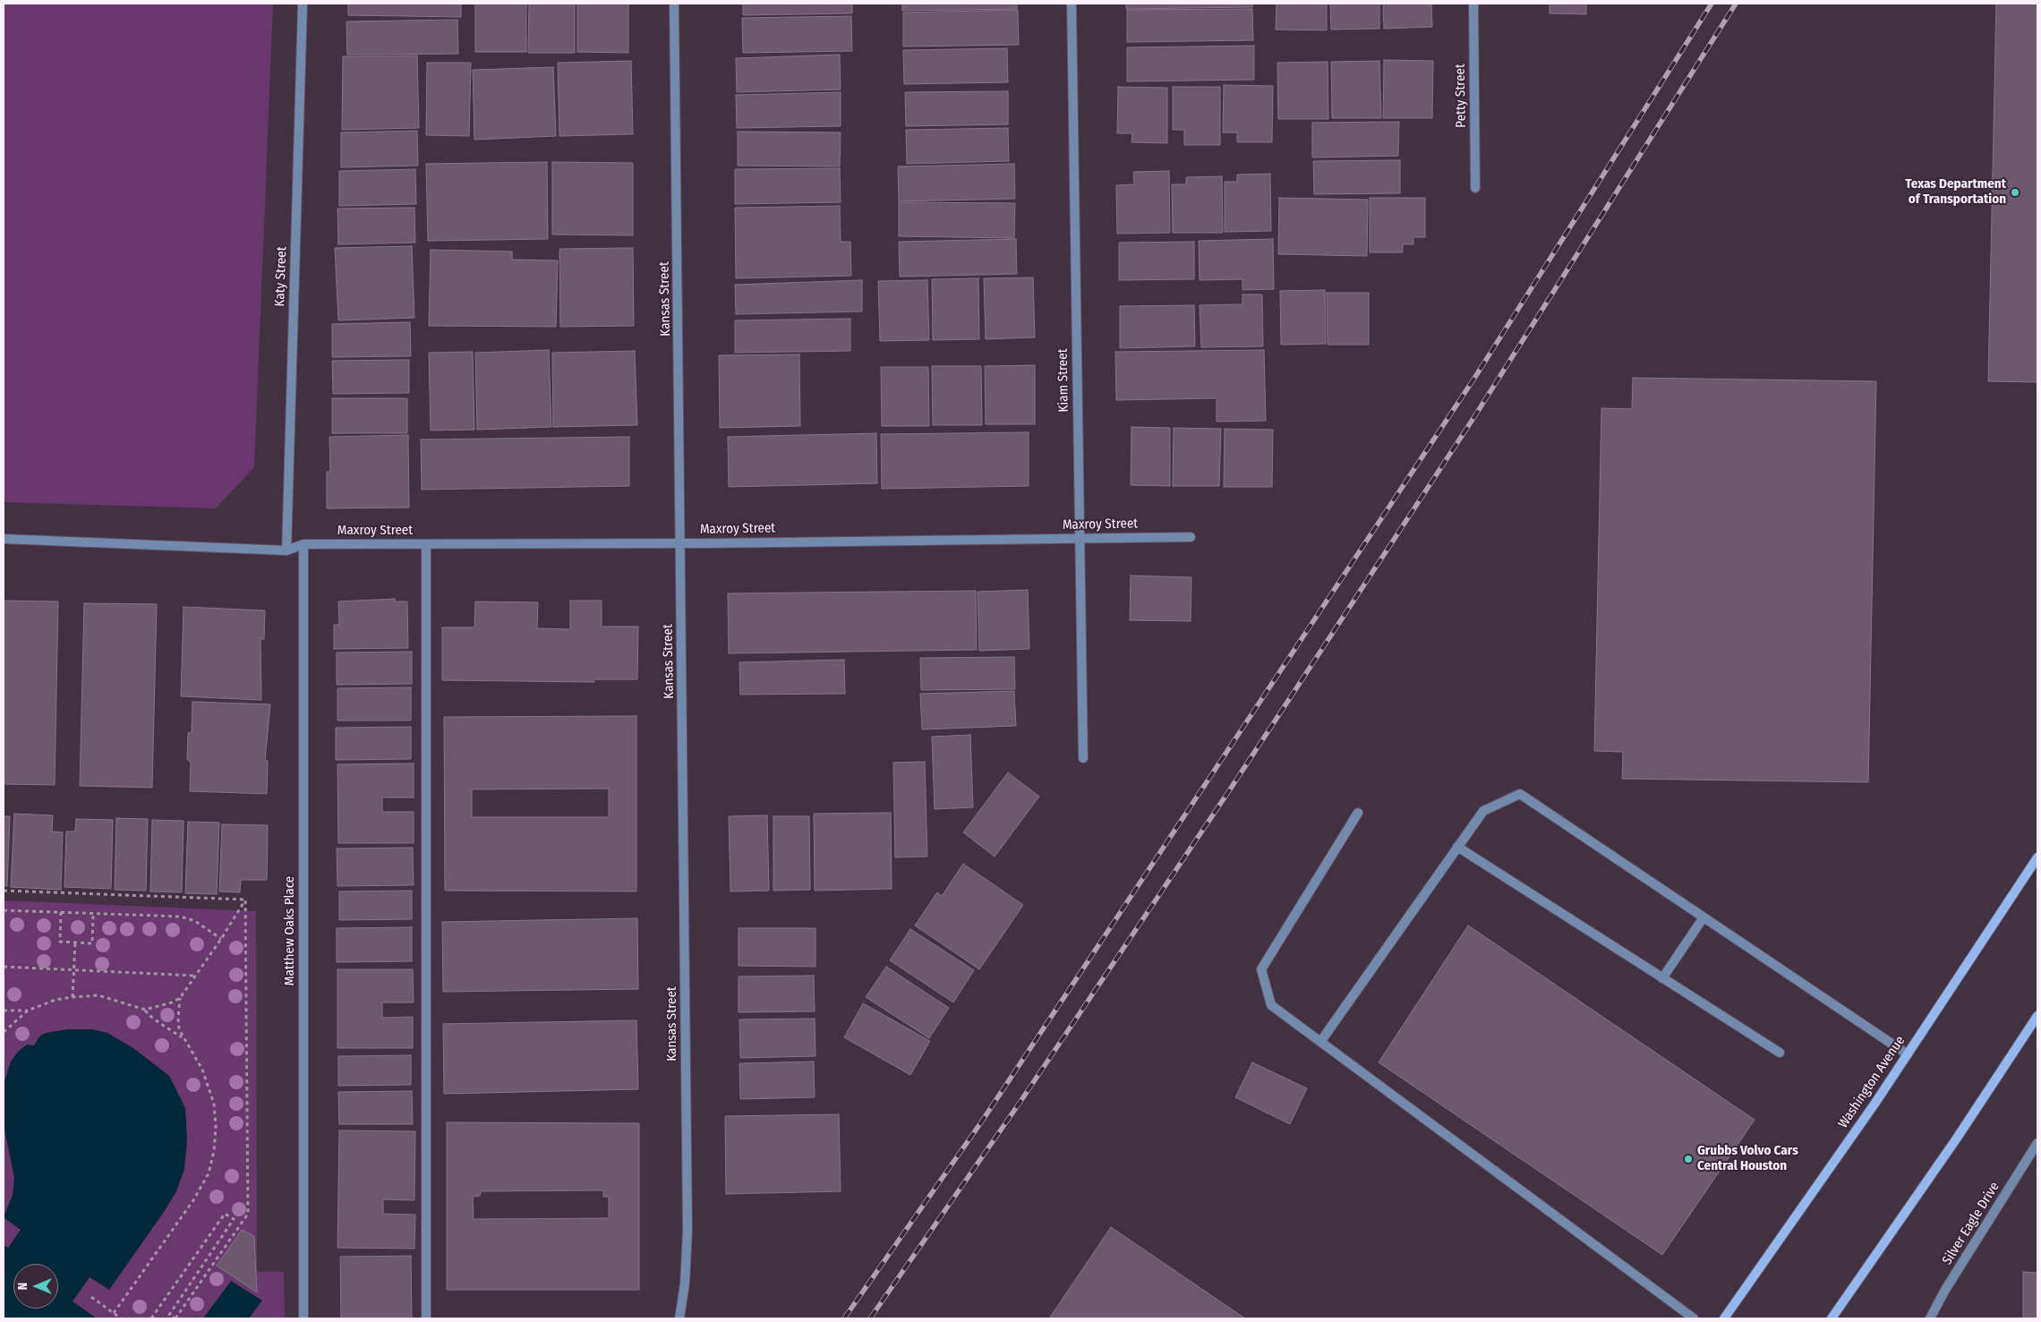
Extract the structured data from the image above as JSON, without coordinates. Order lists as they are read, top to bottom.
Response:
{
  "streets": {
    "main road": ["Washington Avenue"],
    "street": [
      "Petty Street",
      "Katy Street",
      "Kansas Street",
      "Kiam Street",
      "Maxroy Street",
      "Matthew Oaks Place",
      "Silver Eagle Drive"
    ]
  },
  "crossings": [
    ["Katy Street", "Maxroy Street"],
    ["Kansas Street", "Maxroy Street"],
    ["Kiam Street", "Maxroy Street"],
    ["Maxroy Street", "Matthew Oaks Place"]
  ],
  "places": ["Texas Department of Transportation", "Grubbs Volvo Cars Central Houston"],
  "north": "left"
}
